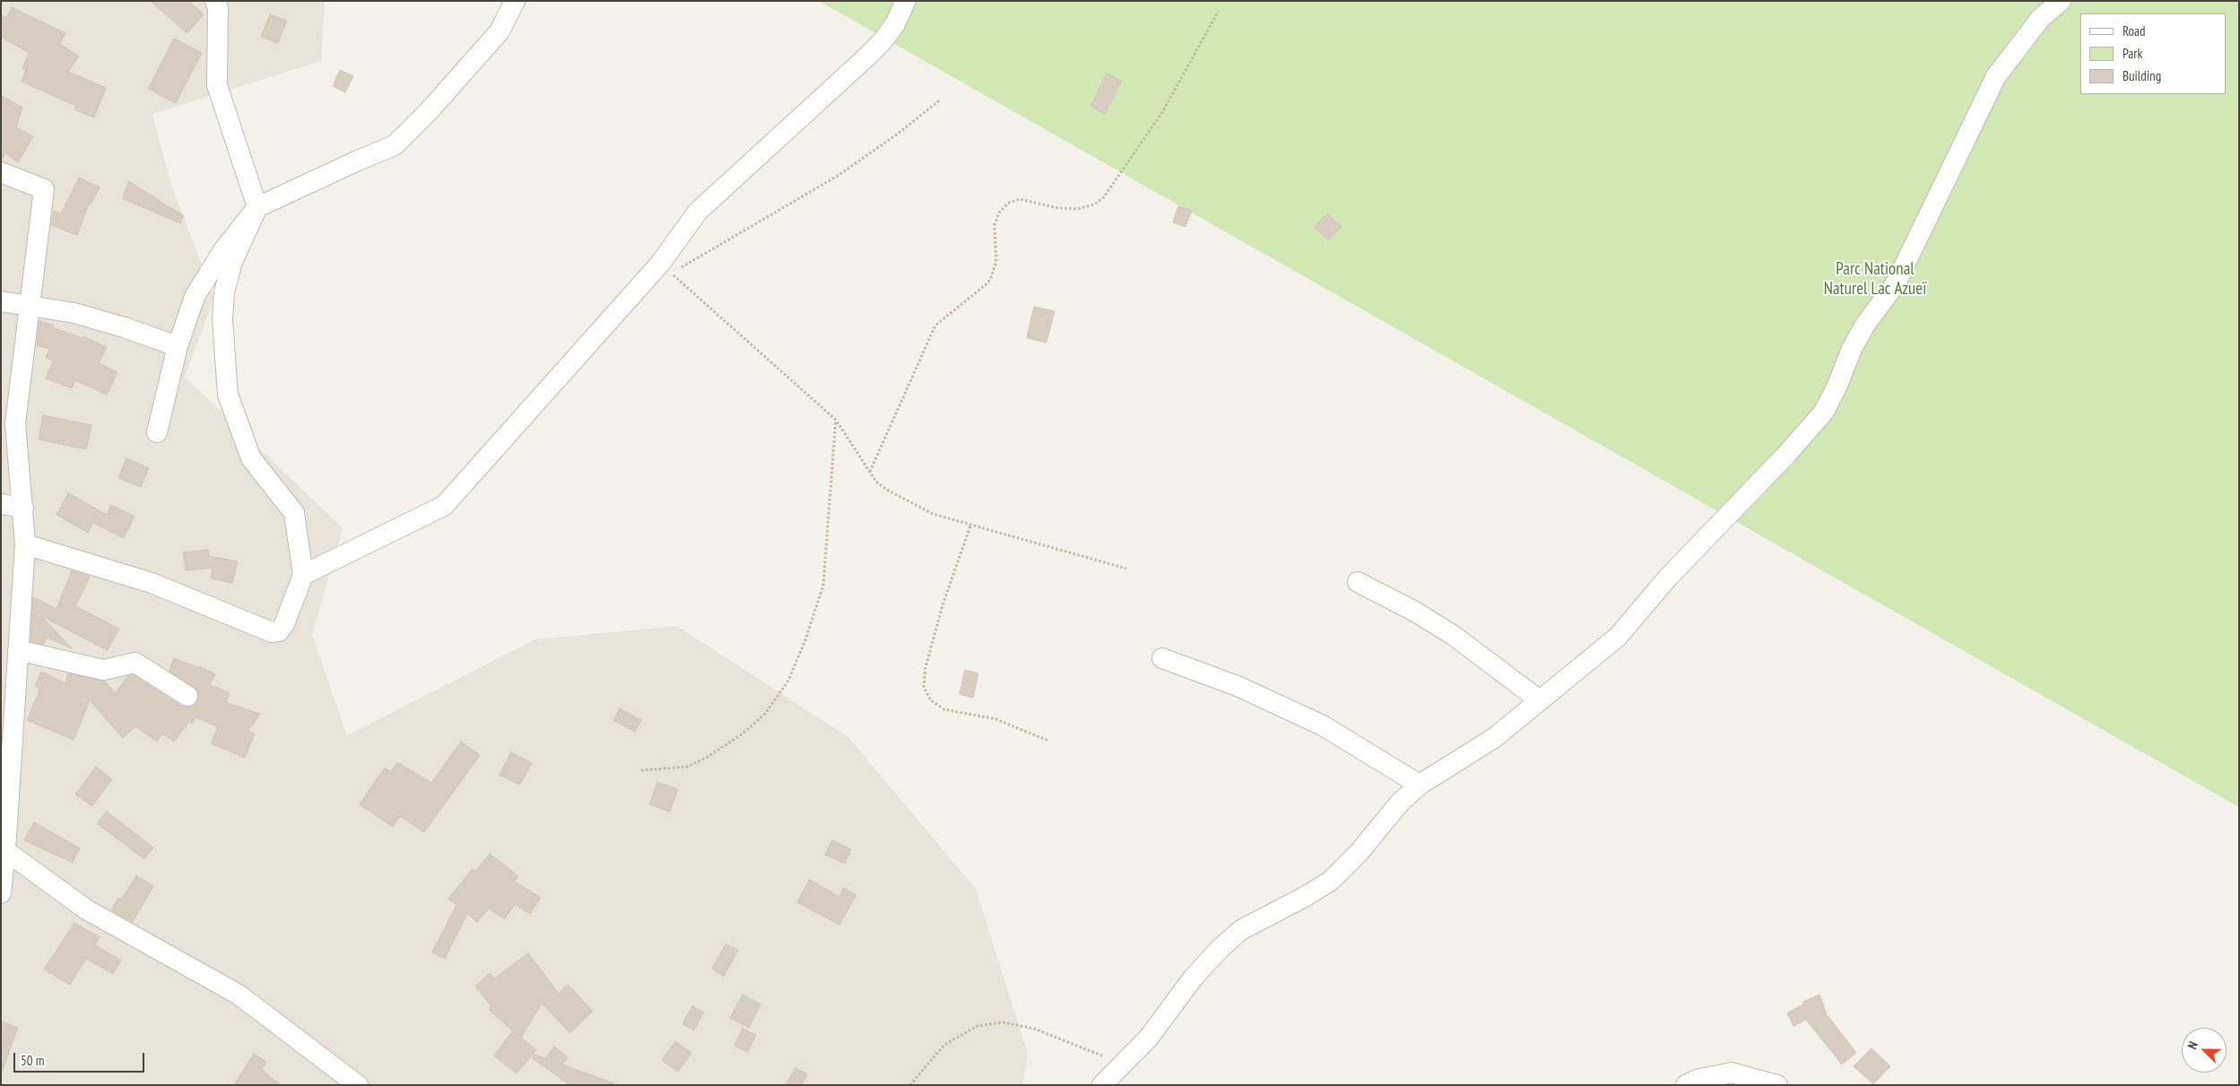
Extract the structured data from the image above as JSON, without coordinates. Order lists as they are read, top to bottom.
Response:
{
  "parks": ["Parc National Naturel Lac Azueï"],
  "legend": ["Road", "Park", "Building"],
  "scale_bar": "50 m",
  "north": "top left"
}
